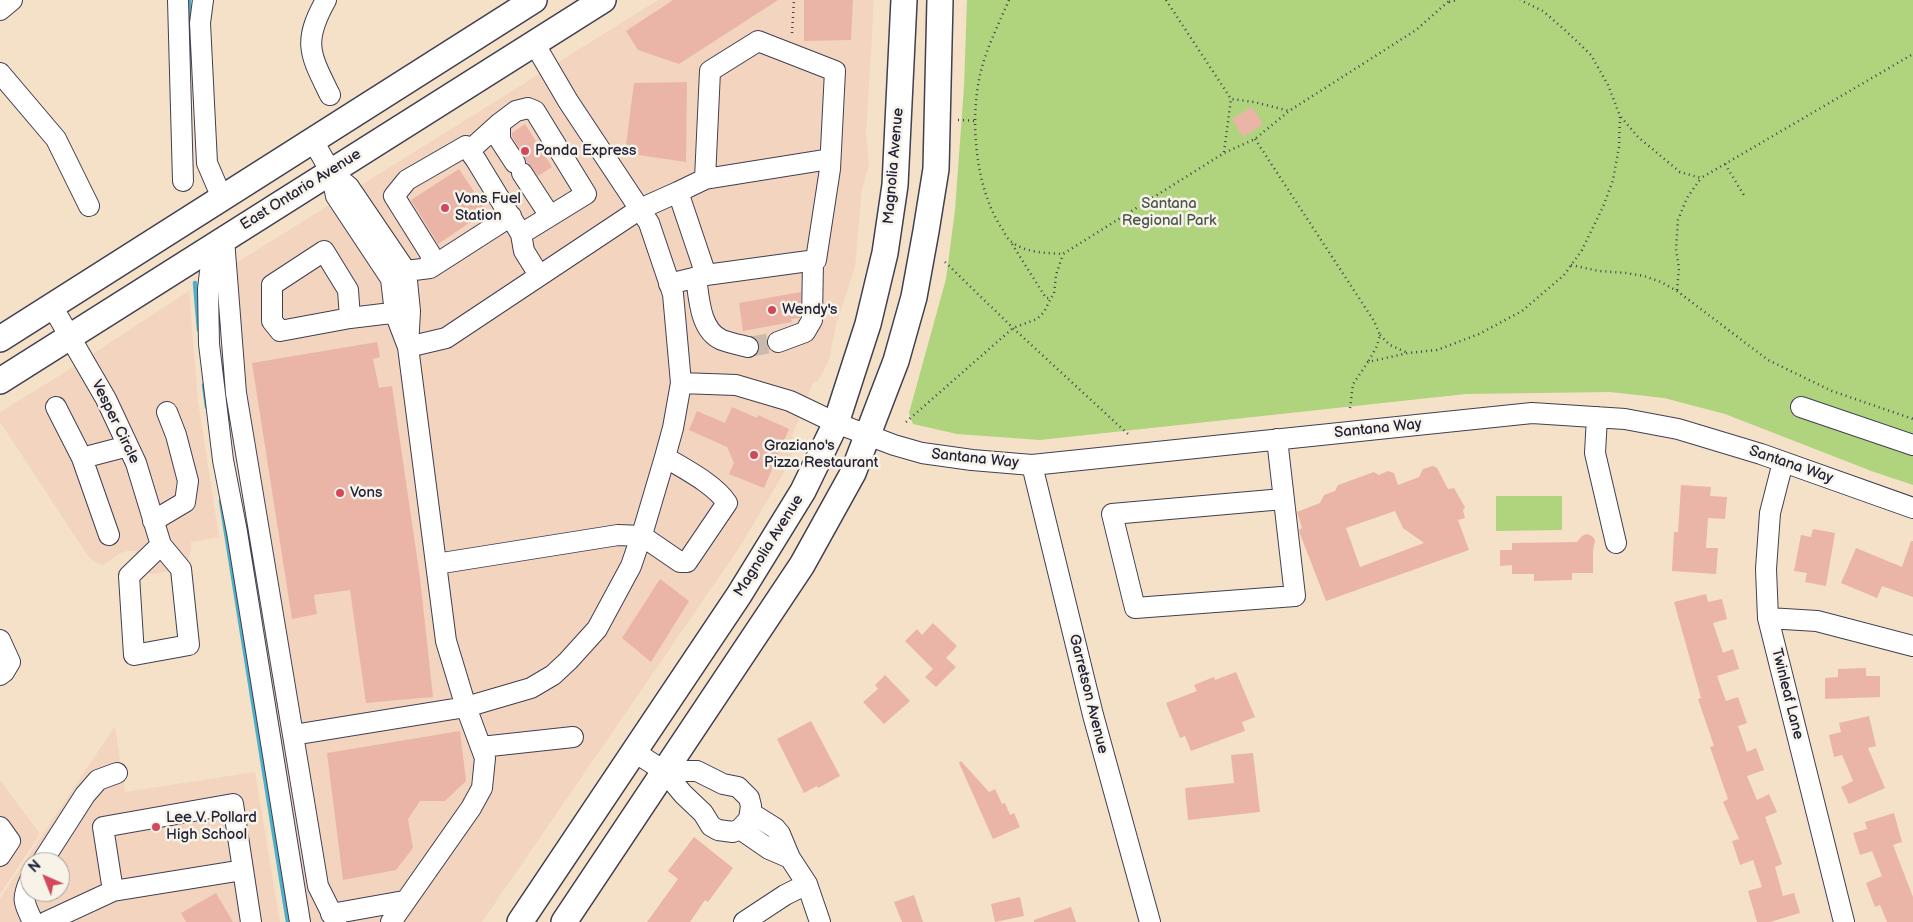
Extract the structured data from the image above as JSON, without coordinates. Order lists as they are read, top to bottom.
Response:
{
  "streets": {
    "main road": ["Magnolia Avenue", "East Ontario Avenue"],
    "street": [
      "Vesper Circle",
      "Santana Way",
      "Garretson Avenue",
      "Twinleaf Lane"
    ]
  },
  "crossings": [
    ["Magnolia Avenue", "Santana Way"],
    ["East Ontario Avenue", "Vesper Circle"],
    ["Santana Way", "Garretson Avenue"],
    ["Santana Way", "Twinleaf Lane"]
  ],
  "parks": ["Santana Regional Park"],
  "places": [
    "Panda Express",
    "Vons Fuel Station",
    "Wendy's",
    "Graziano's Pizza Restaurant",
    "Vons",
    "Lee V. Pollard High School"
  ],
  "north": "top left"
}
